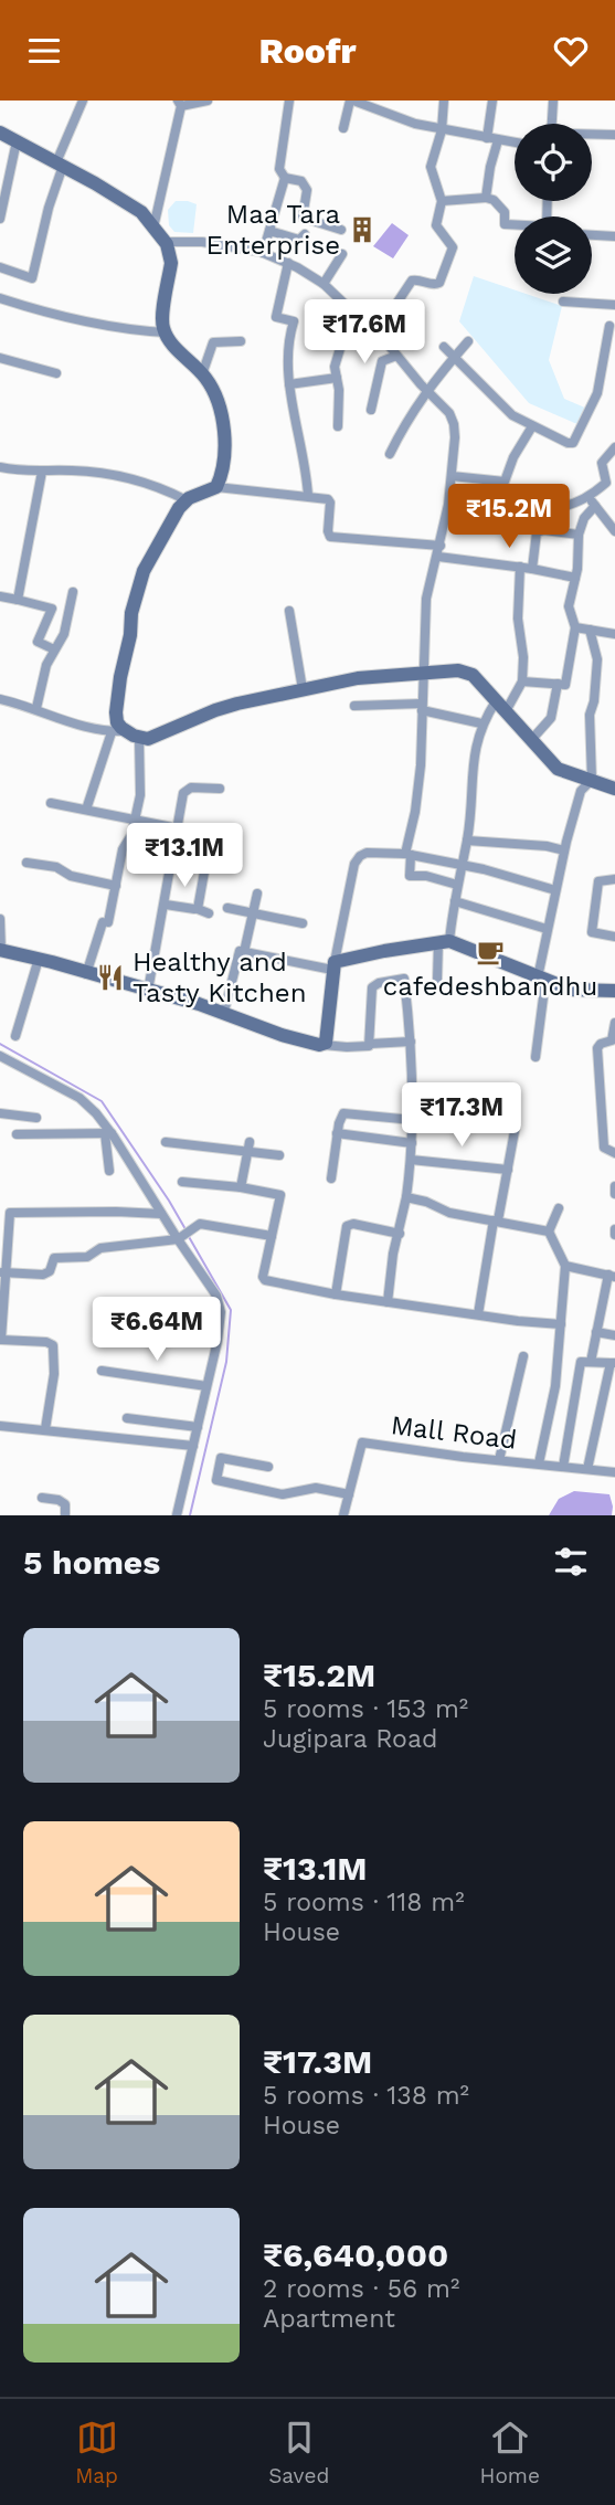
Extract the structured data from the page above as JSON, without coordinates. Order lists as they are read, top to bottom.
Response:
{
  "streets": {
    "street": ["Mall Road"]
  },
  "places": {
    "building": ["Maa Tara Enterprise"],
    "cafe": ["cafedeshbandhu"],
    "restaurant": ["Healthy and Tasty Kitchen"]
  },
  "page": {
    "header": "Roofr",
    "price": [
      "₹17.6M",
      "₹15.2M",
      "₹13.1M",
      "₹17.3M",
      "₹6.64M"
    ],
    "heading": "5 homes",
    "list": [
      {
        "name": "₹15.2M",
        "note": "5 rooms · 153 m² · Jugipara Road"
      },
      {
        "name": "₹13.1M",
        "note": "5 rooms · 118 m² · House"
      },
      {
        "name": "₹17.3M",
        "note": "5 rooms · 138 m² · House"
      },
      {
        "name": "₹6,640,000",
        "note": "2 rooms · 56 m² · Apartment"
      }
    ],
    "tabs": ["Map", "Saved", "Home"]
  }
}
